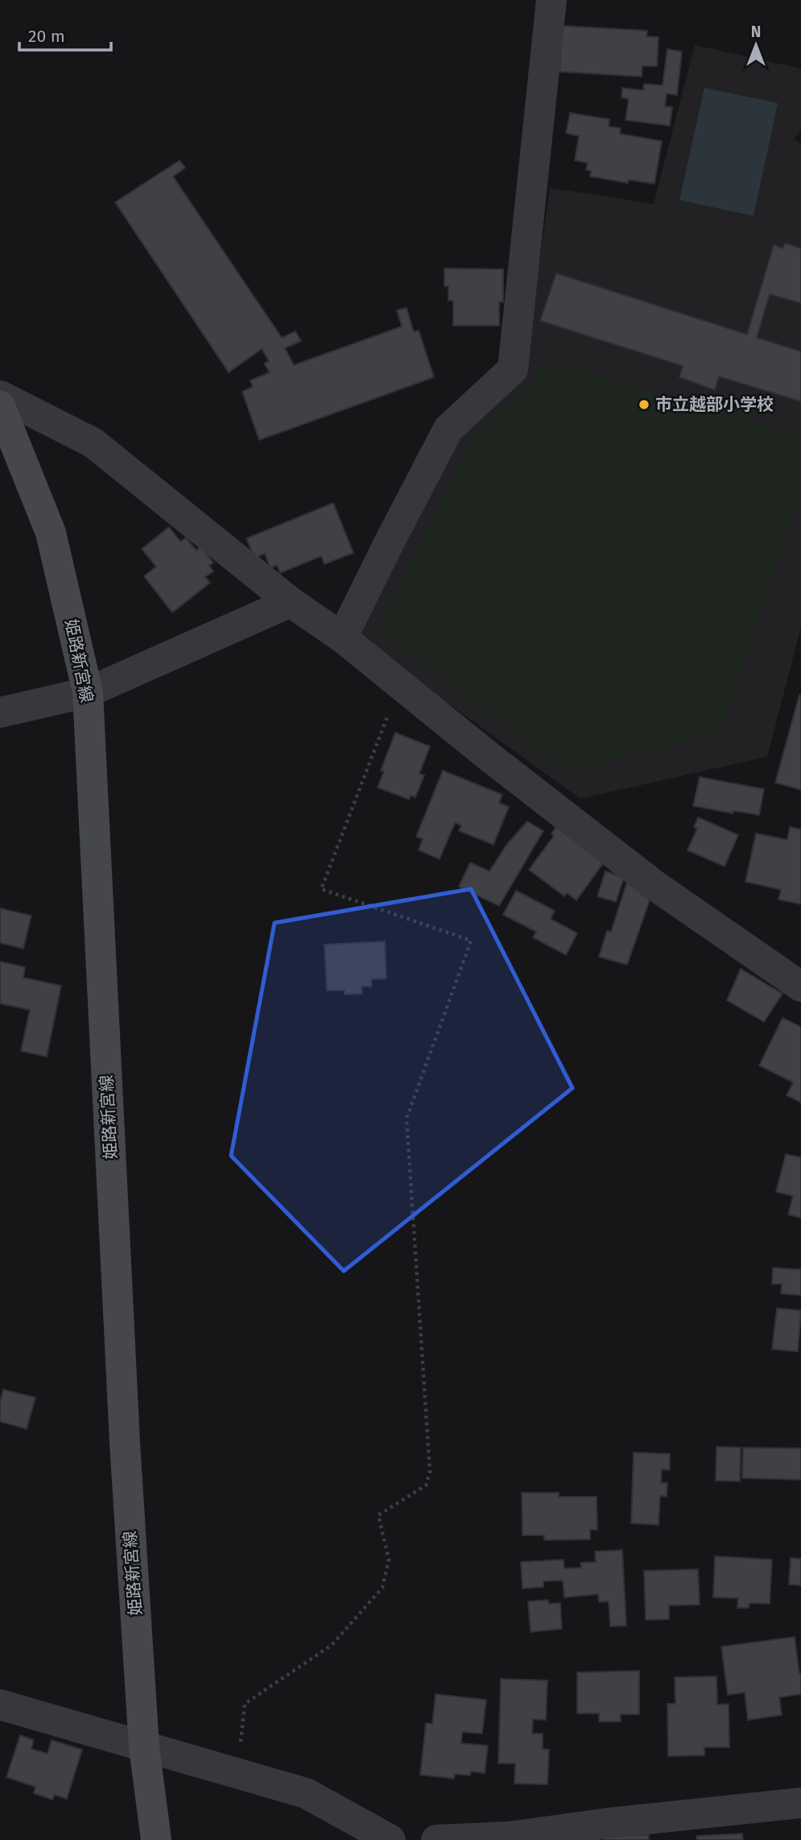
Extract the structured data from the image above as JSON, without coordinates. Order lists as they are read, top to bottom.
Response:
{
  "streets": {
    "main road": ["姫路新宮線"]
  },
  "places": ["市立越部小学校"],
  "scale_bar": "20 m",
  "north": "top"
}
